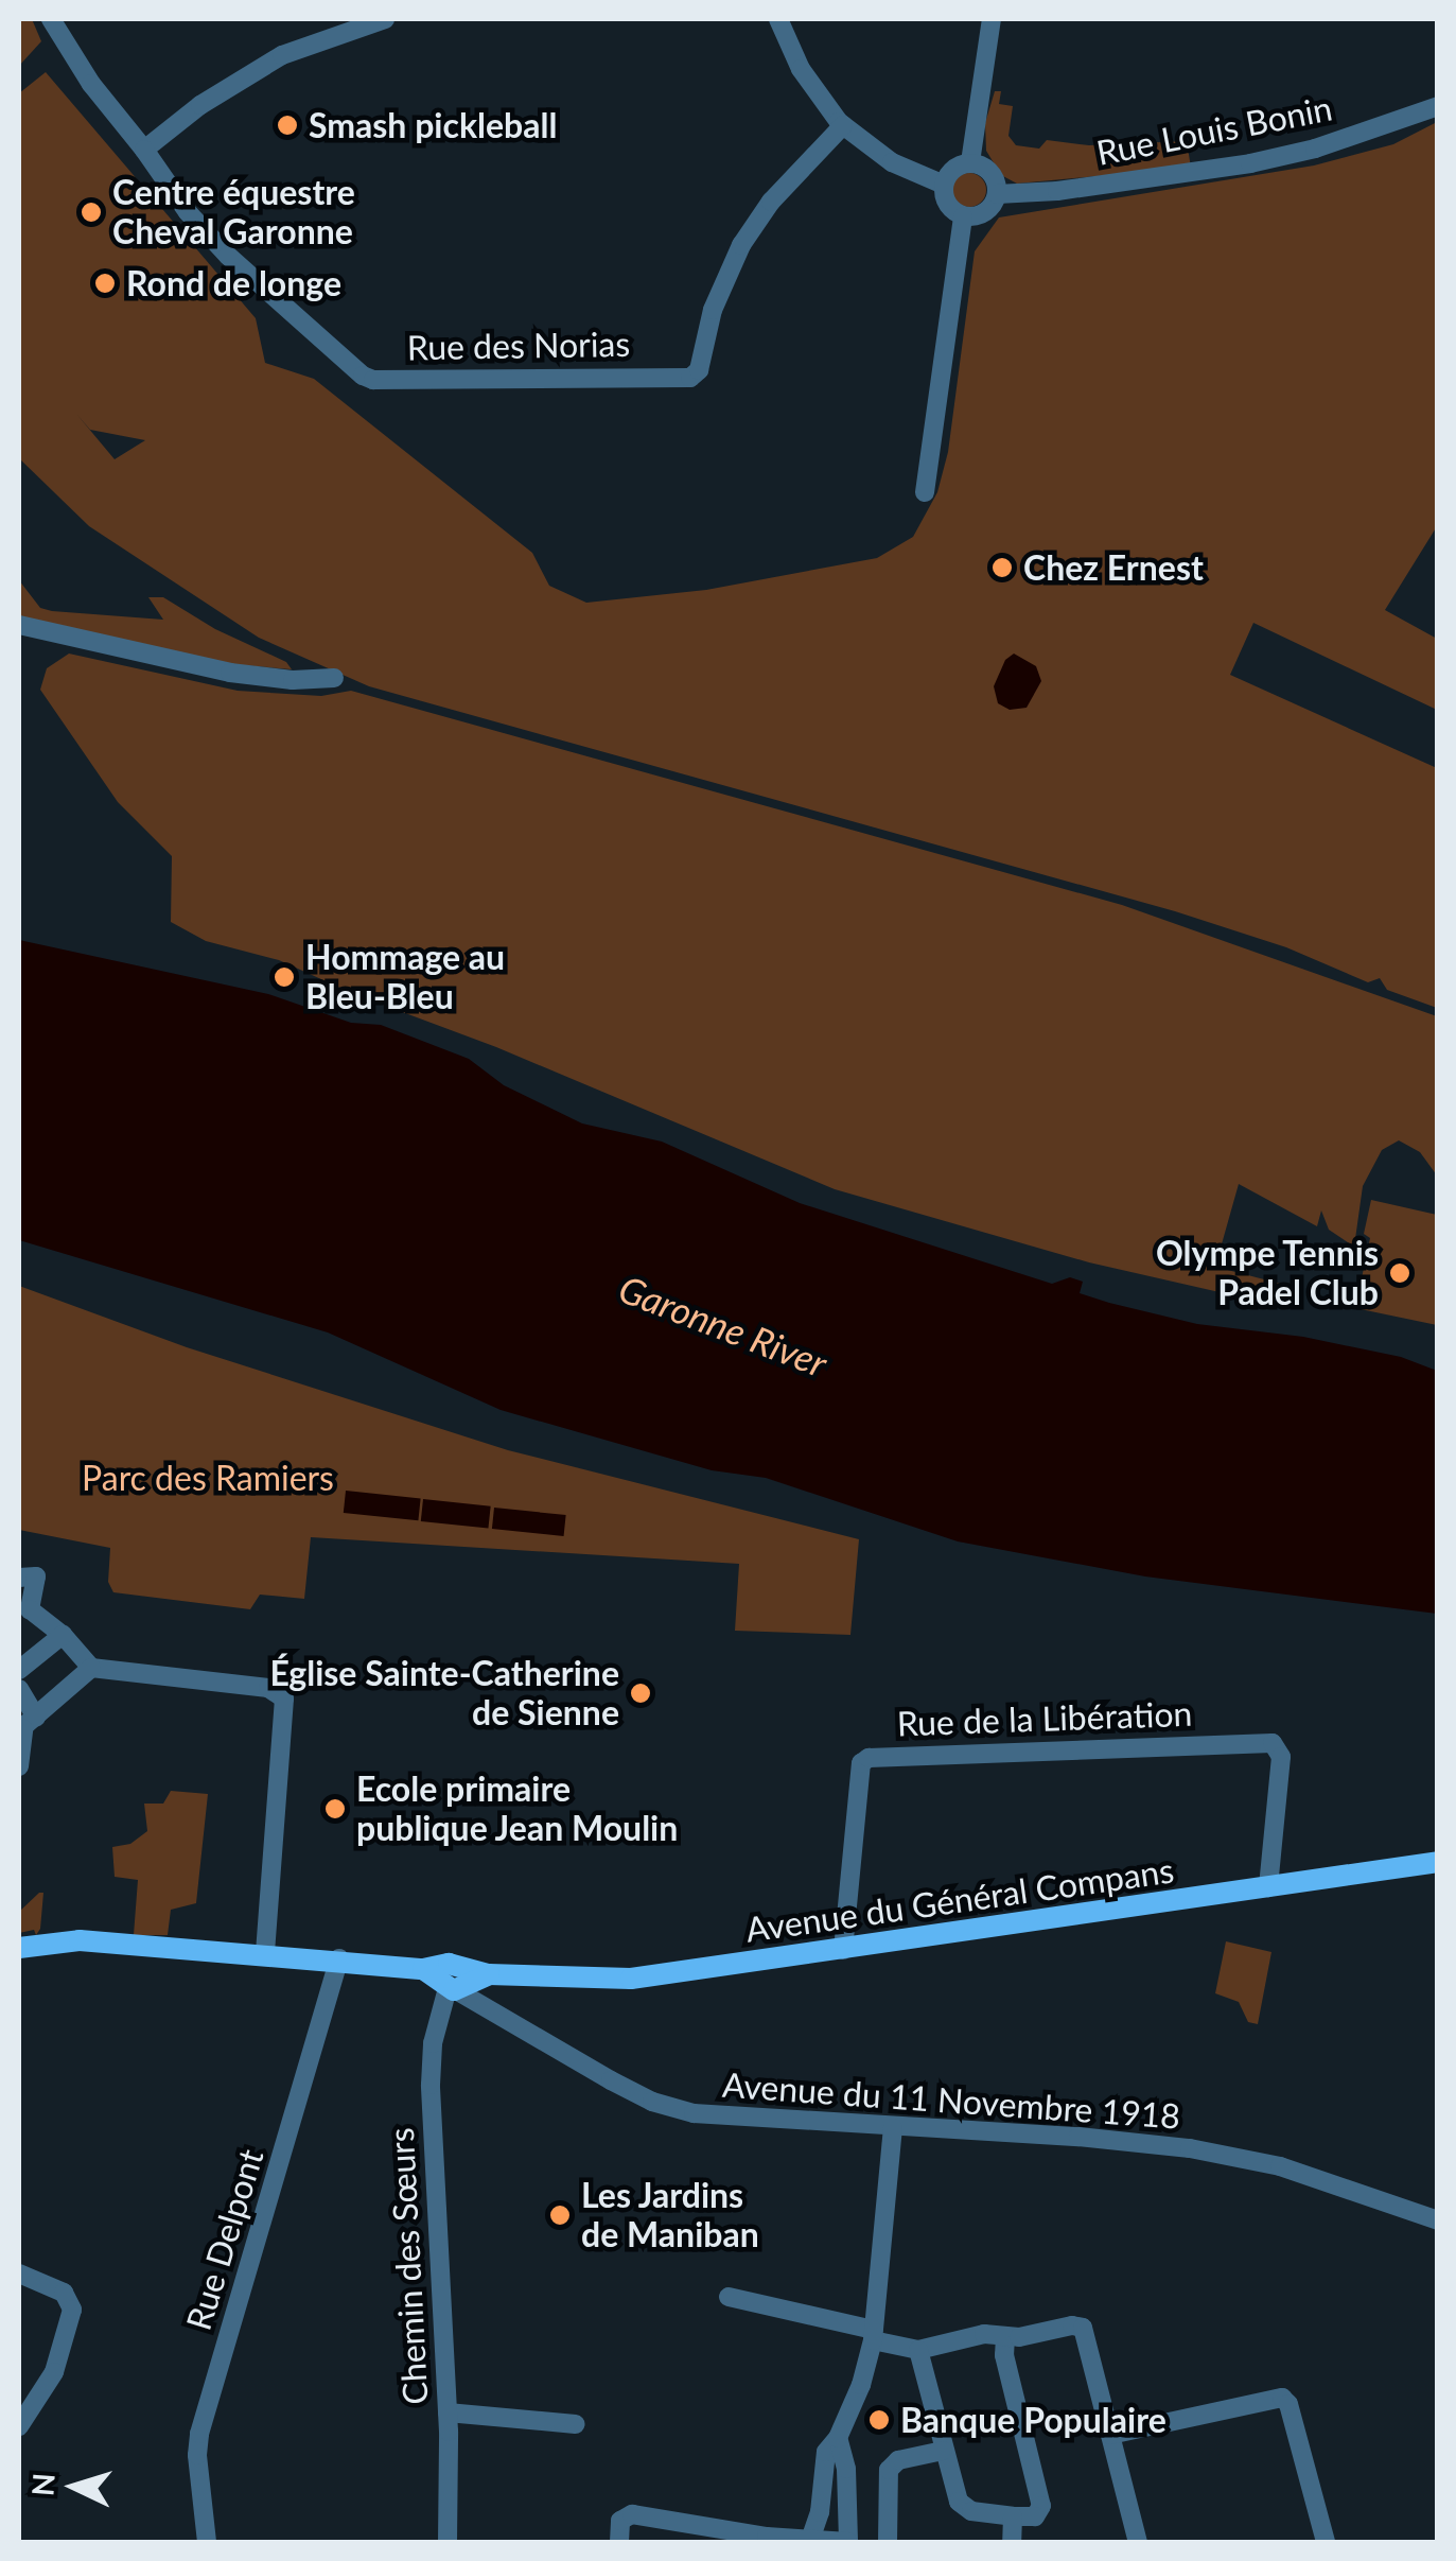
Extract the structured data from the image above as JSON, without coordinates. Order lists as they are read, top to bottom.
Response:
{
  "streets": {
    "main road": ["Avenue du Général Compans"],
    "street": [
      "Rue Louis Bonin",
      "Rue des Norias",
      "Rue de la Libération",
      "Avenue du 11 Novembre 1918",
      "Rue Delpont",
      "Chemin des Sœurs"
    ]
  },
  "crossings": [
    ["Rue de la Libération", "Avenue du Général Compans"],
    ["Avenue du Général Compans", "Avenue du 11 Novembre 1918"],
    ["Avenue du Général Compans", "Rue Delpont"],
    ["Avenue du Général Compans", "Chemin des Sœurs"],
    ["Avenue du 11 Novembre 1918", "Chemin des Sœurs"]
  ],
  "water": ["Garonne River"],
  "parks": ["Parc des Ramiers"],
  "places": [
    "Smash pickleball",
    "Centre équestre Cheval Garonne",
    "Rond de longe",
    "Chez Ernest",
    "Hommage au Bleu-Bleu",
    "Olympe Tennis Padel Club",
    "Église Sainte-Catherine de Sienne",
    "Ecole primaire publique Jean Moulin",
    "Les Jardins de Maniban",
    "Banque Populaire"
  ],
  "north": "left"
}
